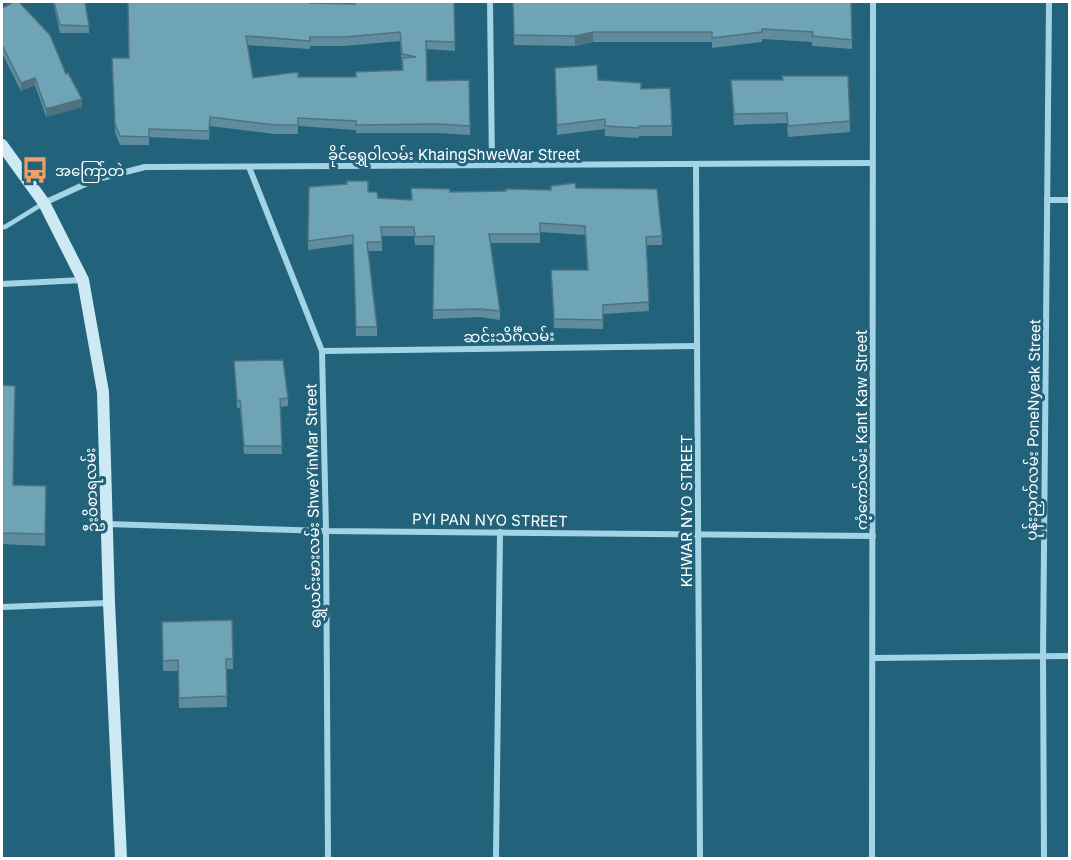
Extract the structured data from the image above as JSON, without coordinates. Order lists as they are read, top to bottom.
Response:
{
  "streets": {
    "main road": ["ဦးဝိစာရလမ်း"],
    "street": [
      "ခိုင်ရွှေဝါလမ်း KhaingShweWar Street",
      "ဆင်းသိင်္ဂီလမ်း",
      "ကံ့ကော်လမ်း Kant Kaw Street",
      "ပုန်းညှက်လမ်း PoneNyeak Street",
      "ရွှေယင်းမားလမ်း ShweYinMar Street",
      "KHWAR NYO STREET",
      "PYI PAN NYO STREET"
    ]
  },
  "crossings": [
    ["ခိုင်ရွှေဝါလမ်း KhaingShweWar Street", "ကံ့ကော်လမ်း Kant Kaw Street"],
    ["ခိုင်ရွှေဝါလမ်း KhaingShweWar Street", "ဦးဝိစာရလမ်း"],
    ["ခိုင်ရွှေဝါလမ်း KhaingShweWar Street", "ရွှေယင်းမားလမ်း ShweYinMar Street"],
    ["ခိုင်ရွှေဝါလမ်း KhaingShweWar Street", "KHWAR NYO STREET"],
    ["ဆင်းသိင်္ဂီလမ်း", "ရွှေယင်းမားလမ်း ShweYinMar Street"],
    ["ဆင်းသိင်္ဂီလမ်း", "KHWAR NYO STREET"],
    ["ကံ့ကော်လမ်း Kant Kaw Street", "PYI PAN NYO STREET"],
    ["ဦးဝိစာရလမ်း", "PYI PAN NYO STREET"],
    ["ရွှေယင်းမားလမ်း ShweYinMar Street", "PYI PAN NYO STREET"],
    ["KHWAR NYO STREET", "PYI PAN NYO STREET"]
  ],
  "places": {
    "bus stop": ["အကြော်တဲ"]
  }
}
